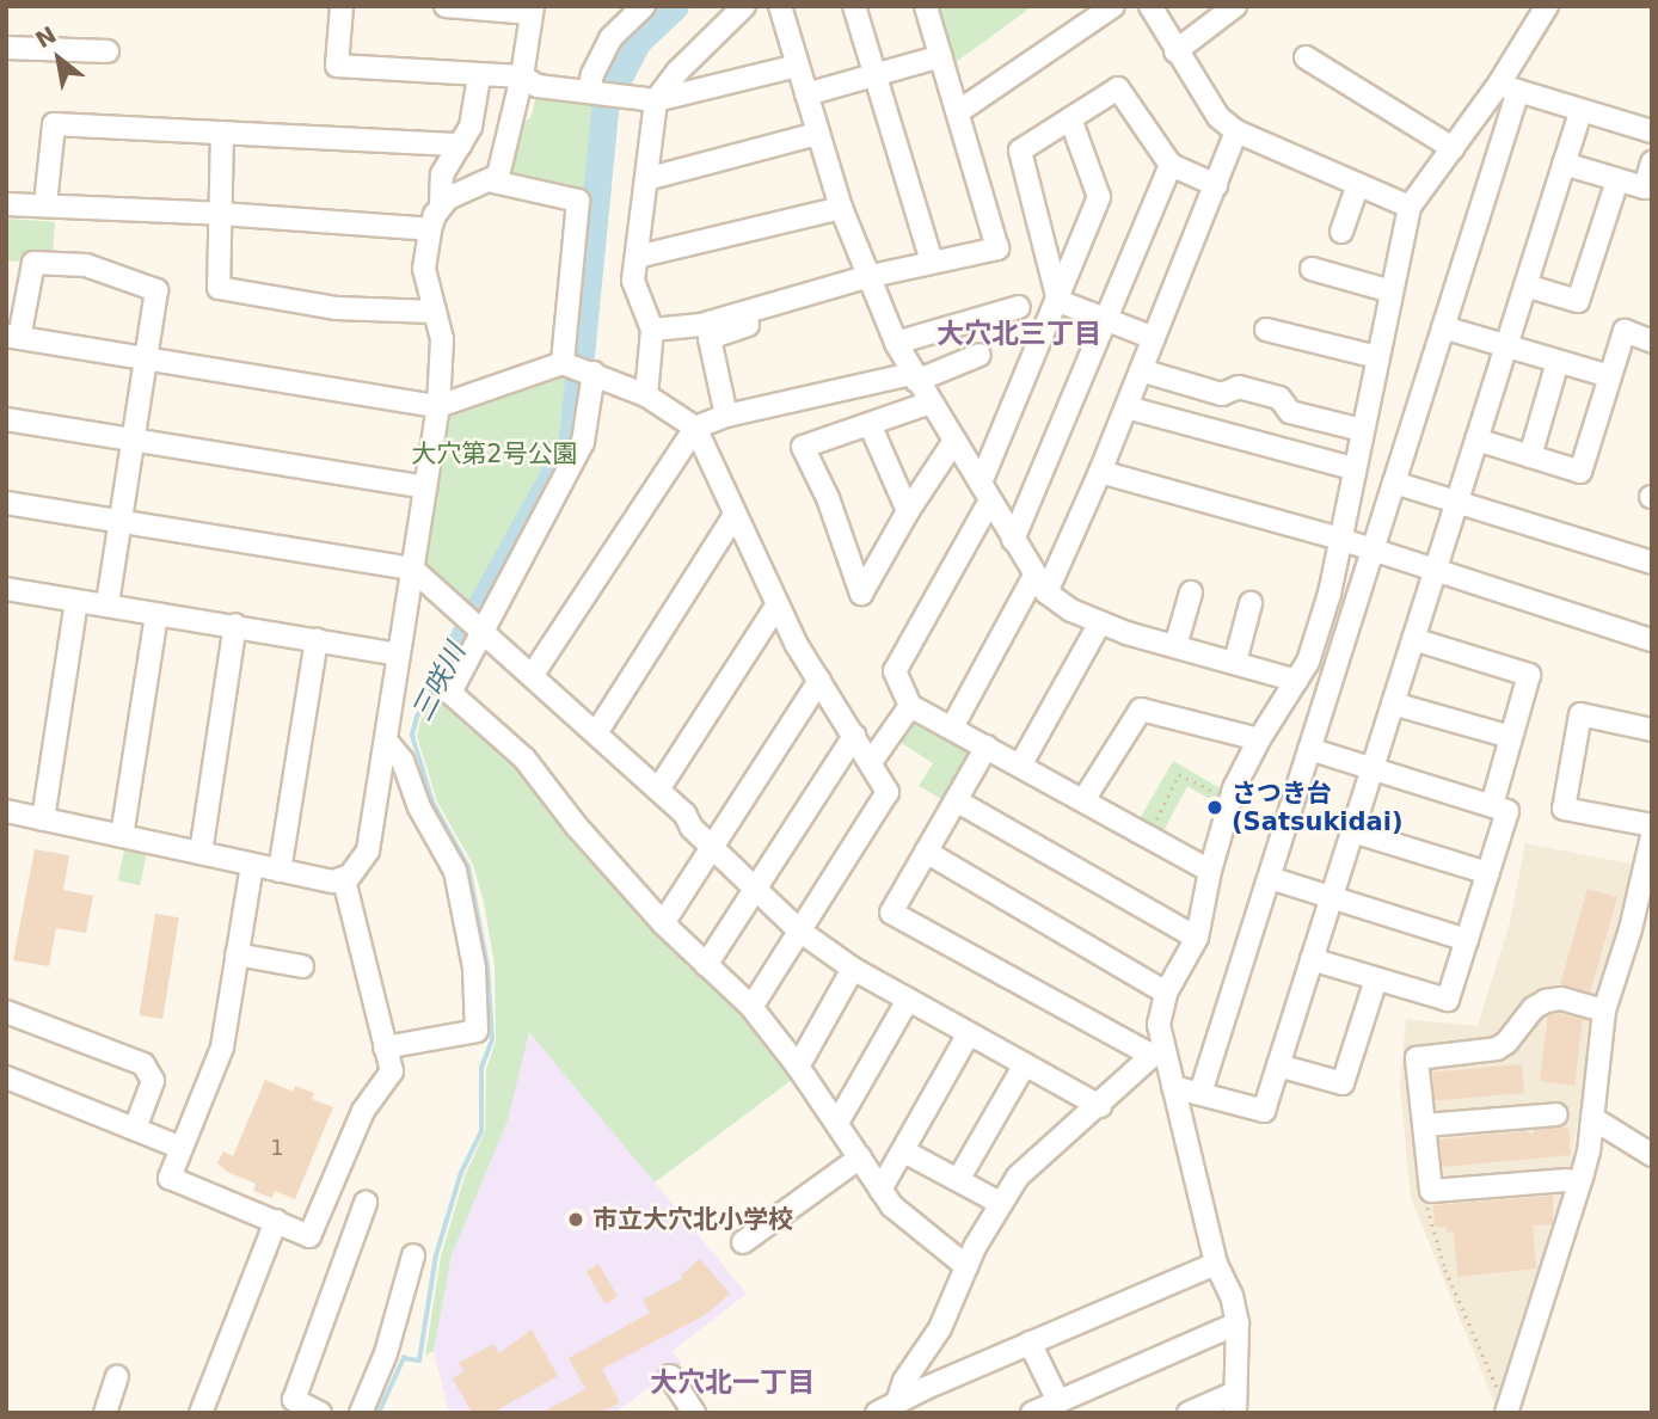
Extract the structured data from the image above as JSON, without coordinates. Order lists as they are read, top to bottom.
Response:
{
  "districts": ["大穴北三丁目", "大穴北一丁目"],
  "water": ["三咲川"],
  "parks": ["大穴第2号公園"],
  "places": ["さつき台 (Satsukidai)", "市立大穴北小学校"],
  "house_numbers": ["1"],
  "north": "top left"
}
